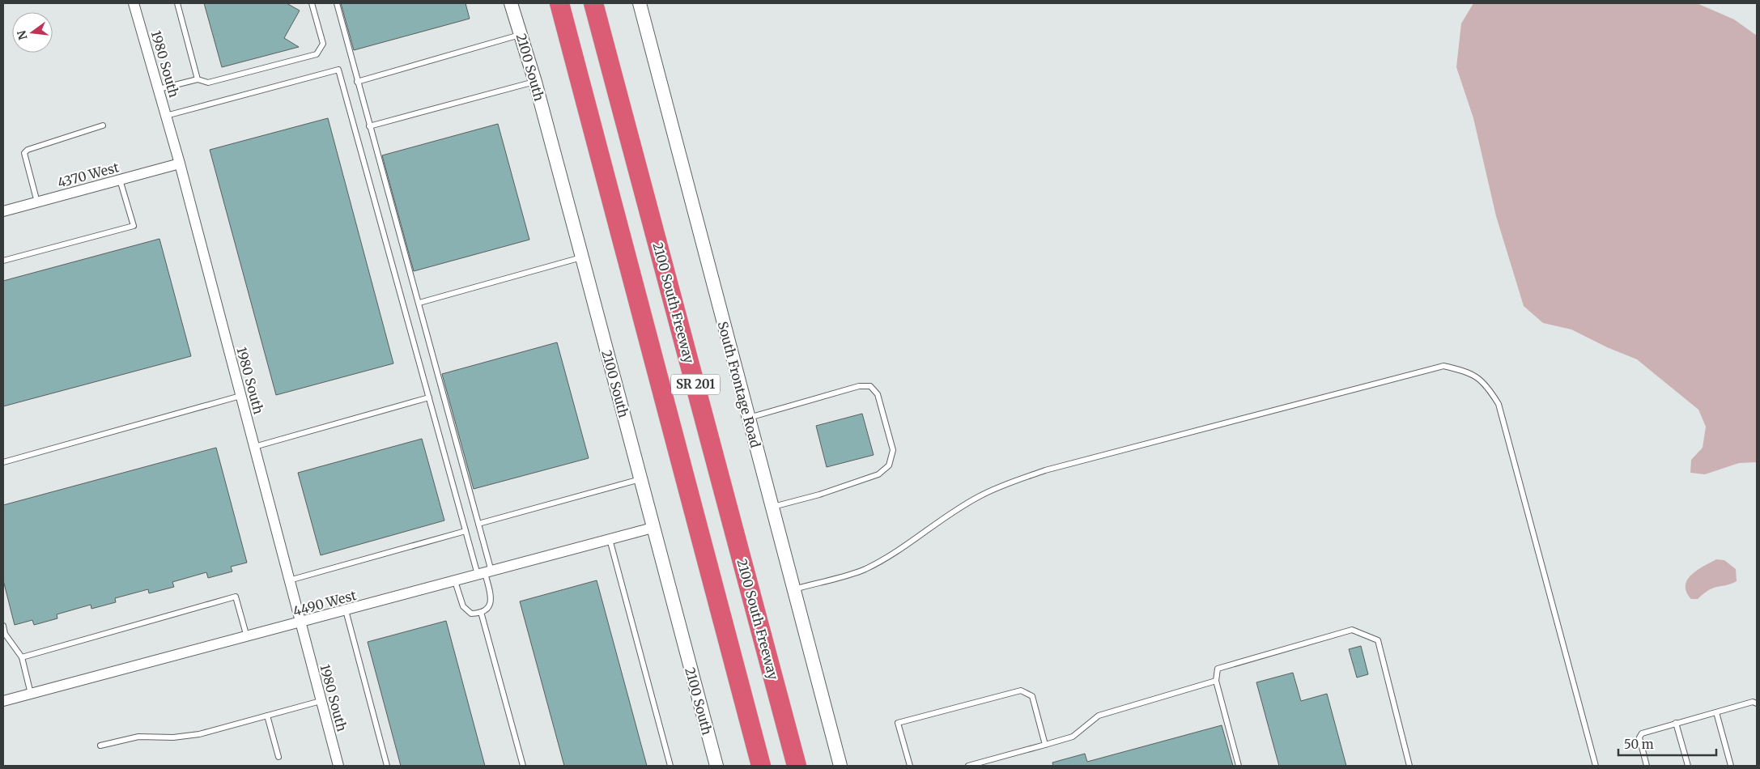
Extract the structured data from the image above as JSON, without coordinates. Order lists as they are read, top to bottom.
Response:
{
  "streets": {
    "highway": ["2100 South Freeway", "SR 201"],
    "street": [
      "1980 South",
      "2100 South",
      "4370 West",
      "South Frontage Road",
      "4490 West"
    ]
  },
  "crossings": [
    ["1980 South", "4370 West"],
    ["1980 South", "4490 West"],
    ["2100 South", "4490 West"]
  ],
  "scale_bar": "50 m",
  "north": "left"
}
